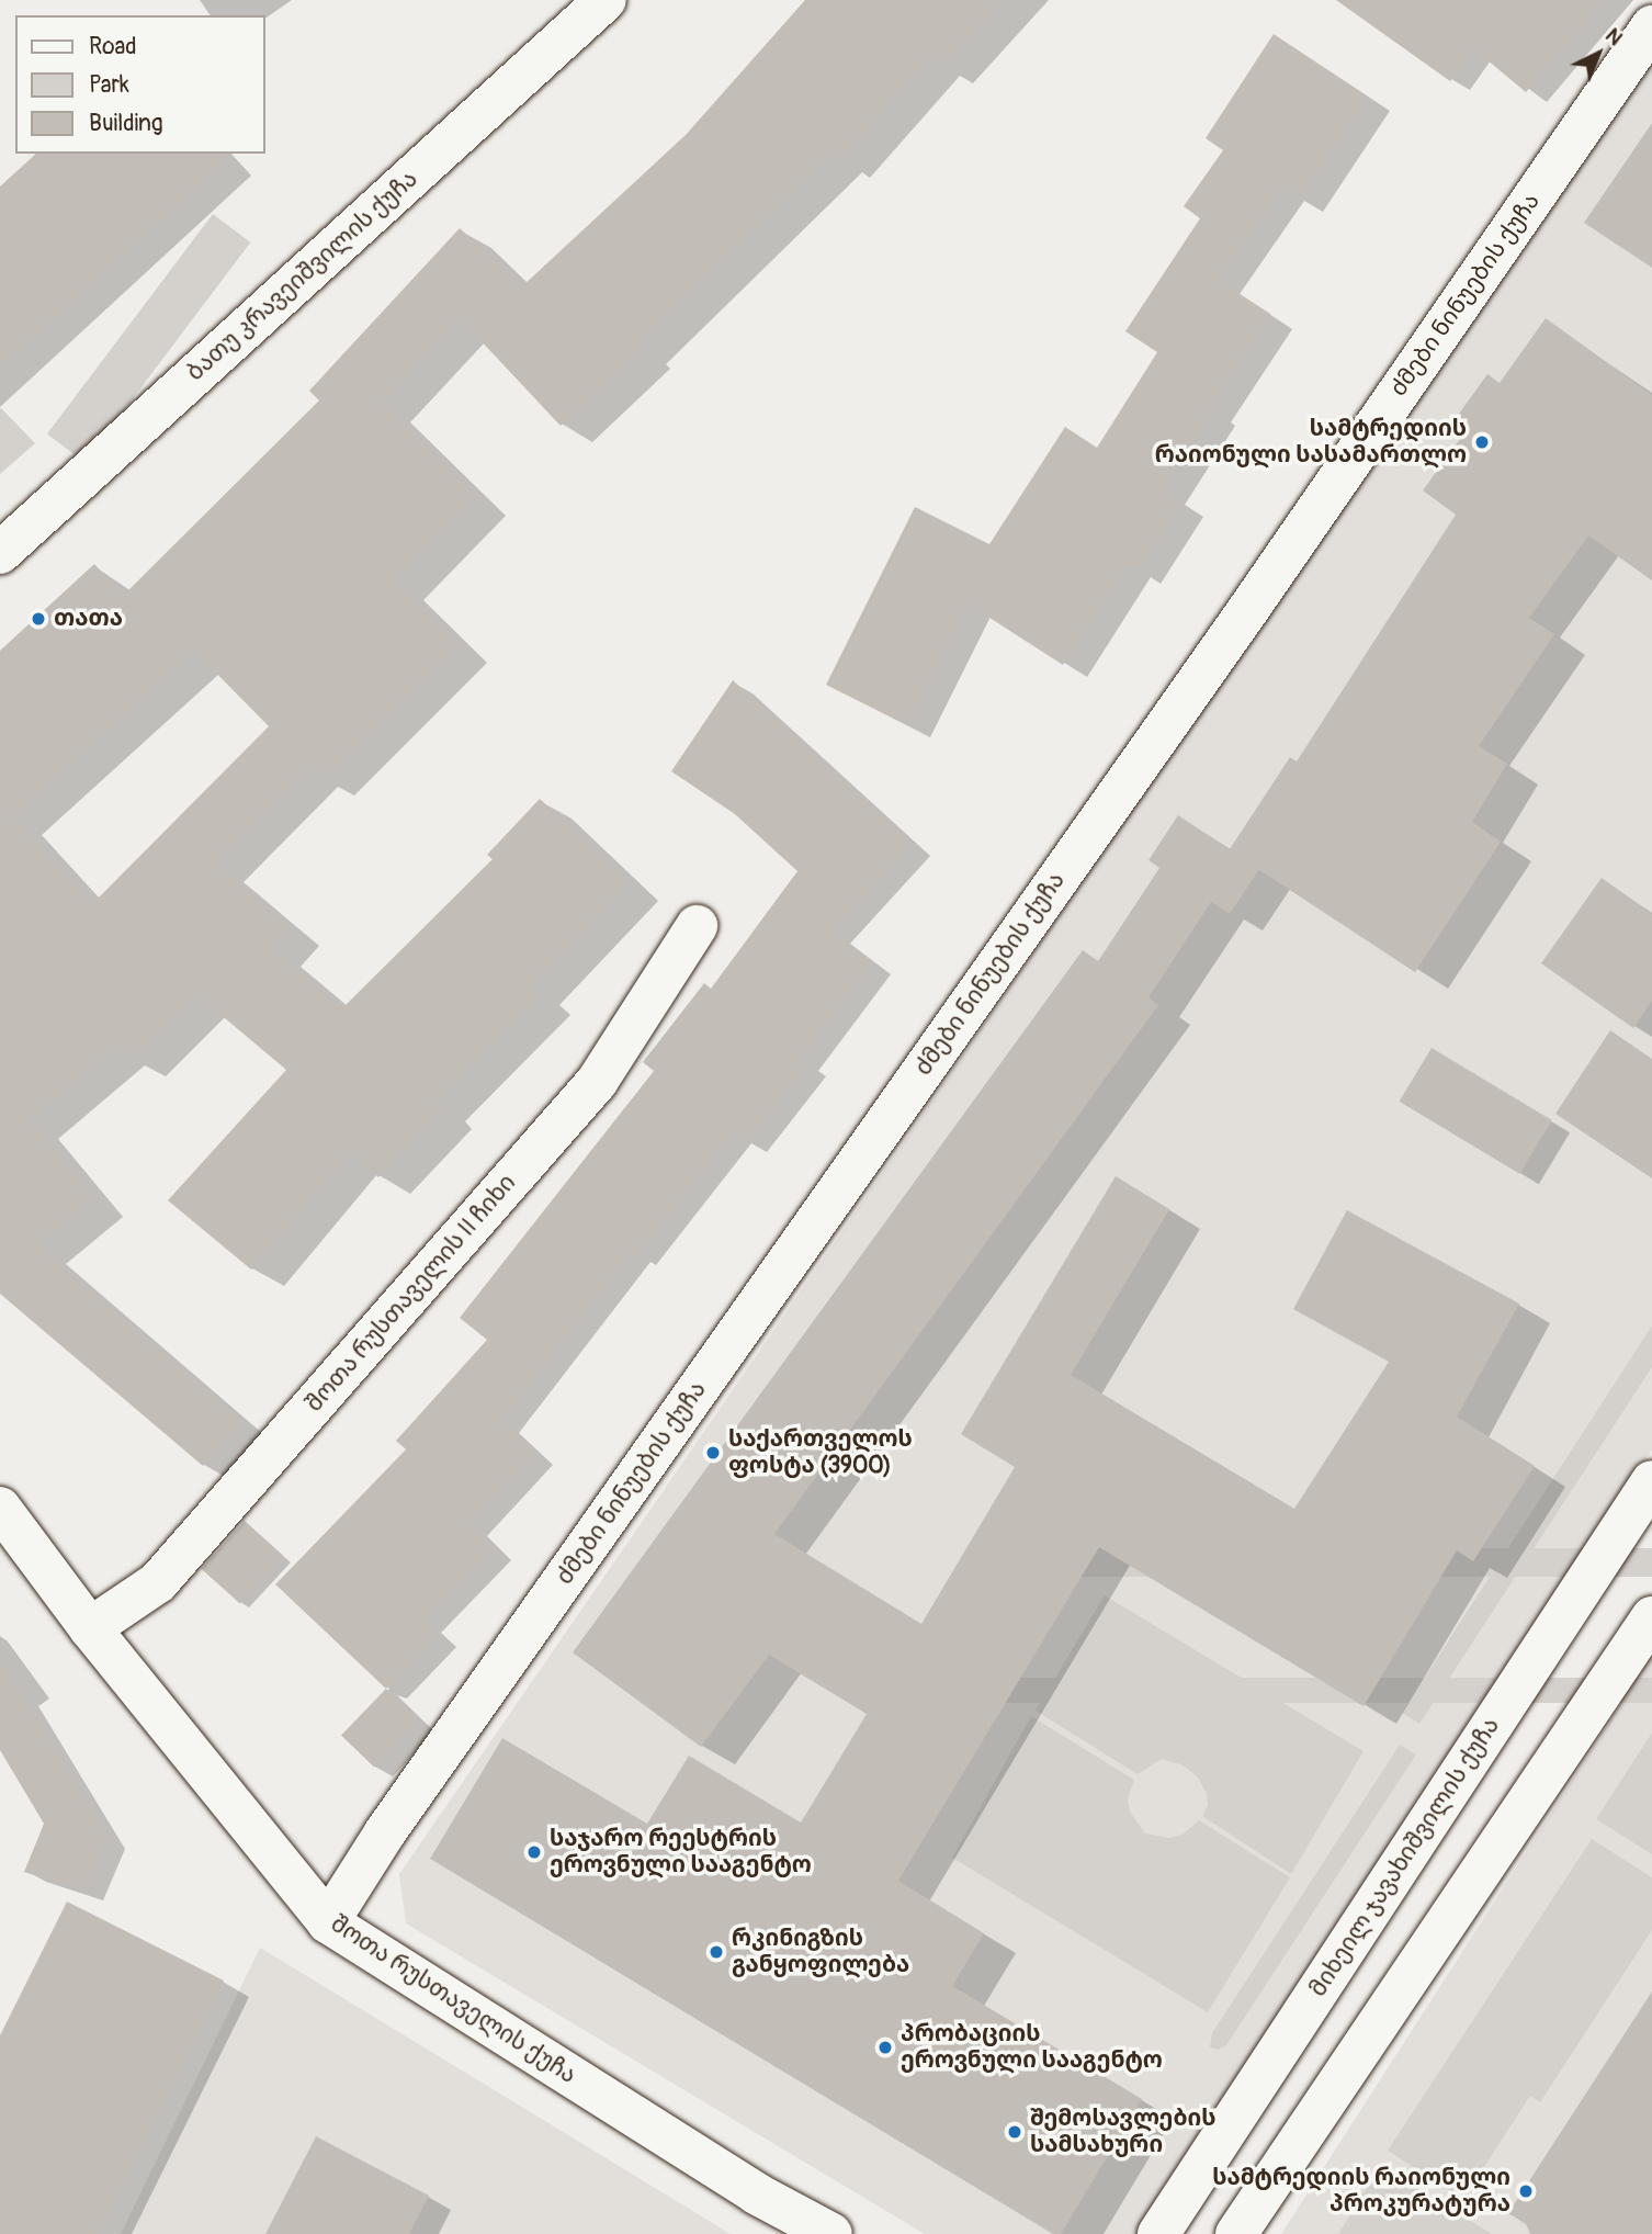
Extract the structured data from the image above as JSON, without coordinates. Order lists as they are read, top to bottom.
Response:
{
  "streets": {
    "street": [
      "ბათუ კრავეიშვილის ქუჩა",
      "ძმები ნინუების ქუჩა",
      "შოთა რუსთაველის II ჩიხი",
      "მიხეილ ჯავახიშვილის ქუჩა",
      "შოთა რუსთაველის ქუჩა"
    ]
  },
  "crossings": [
    ["ძმები ნინუების ქუჩა", "შოთა რუსთაველის ქუჩა"],
    ["შოთა რუსთაველის II ჩიხი", "შოთა რუსთაველის ქუჩა"]
  ],
  "places": [
    "სამტრედიის რაიონული სასამართლო",
    "თათა",
    "საქართველოს ფოსტა (3900)",
    "საჯარო რეესტრის ეროვნული სააგენტო",
    "რკინიგზის განყოფილება",
    "პრობაციის ეროვნული სააგენტო",
    "შემოსავლების სამსახური",
    "სამტრედიის რაიონული პროკურატურა"
  ],
  "legend": ["Road", "Park", "Building"],
  "north": "top right"
}
